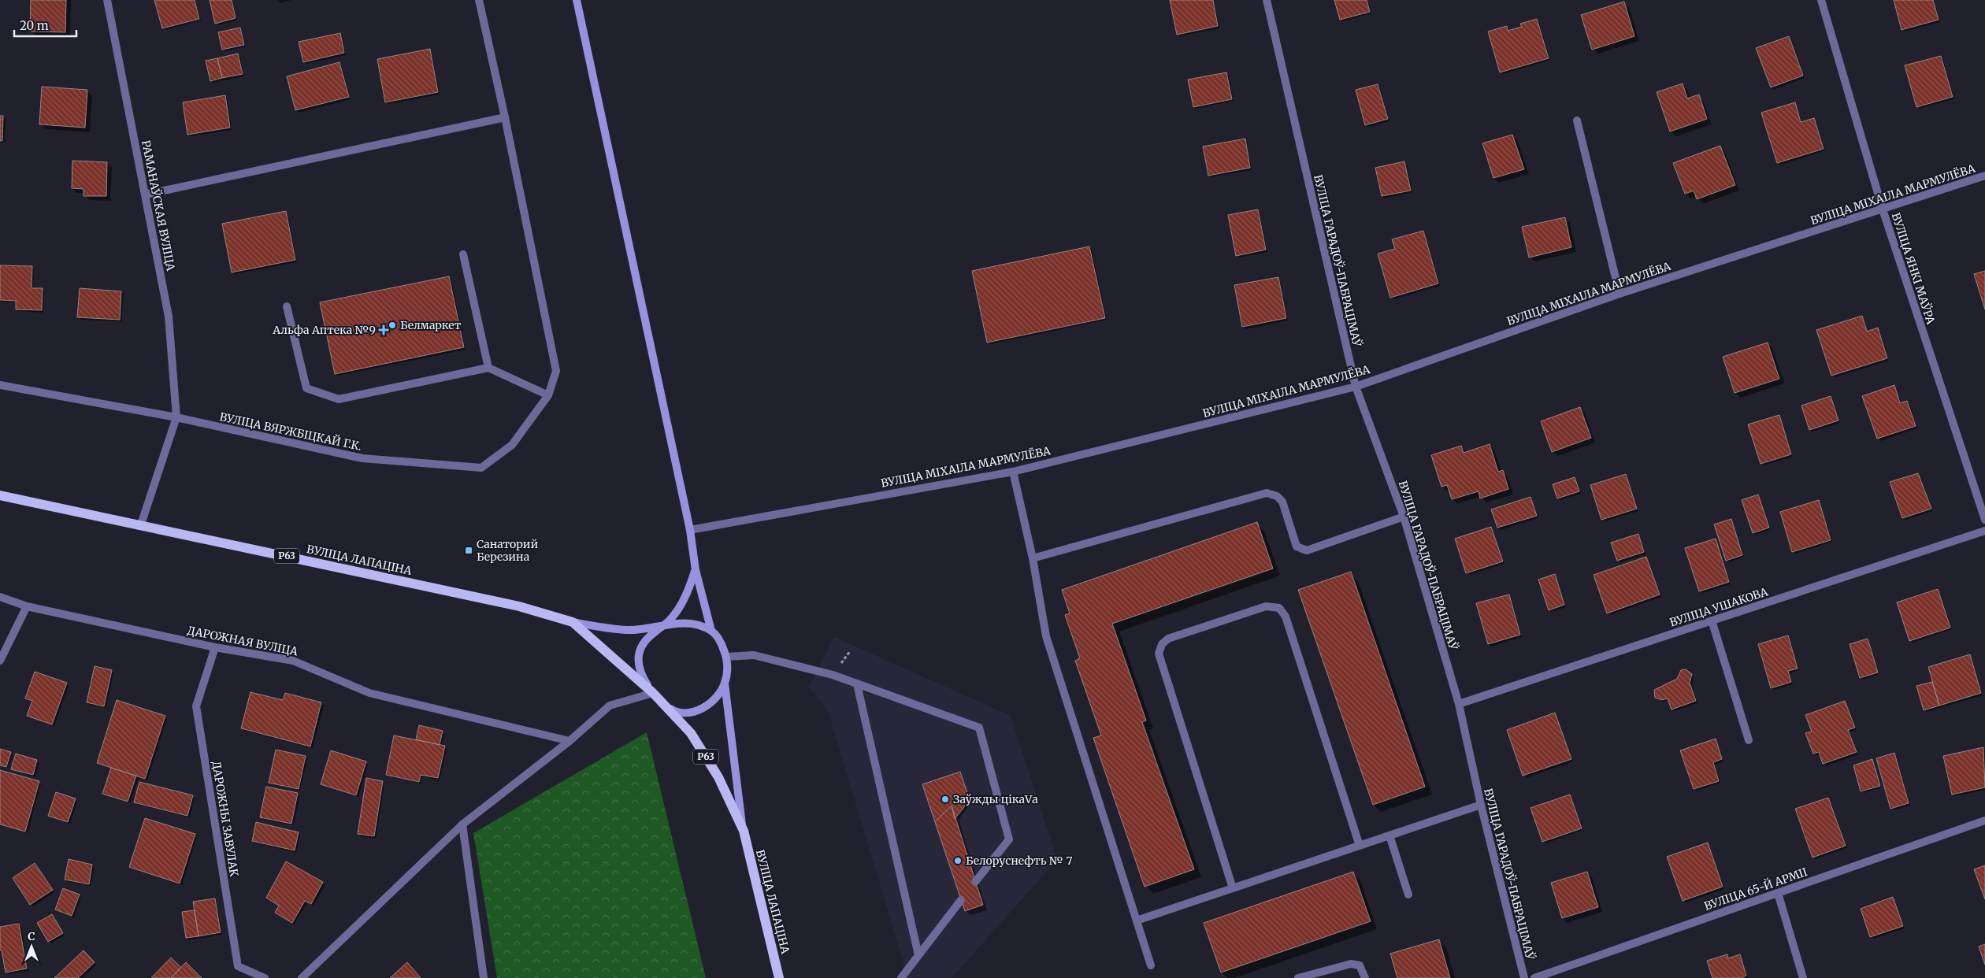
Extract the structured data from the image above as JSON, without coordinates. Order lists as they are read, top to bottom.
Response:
{
  "streets": {
    "main road": ["Р63", "ВУЛІЦА ЛАПАЦІНА"],
    "street": [
      "ВУЛІЦА МІХАІЛА МАРМУЛЁВА",
      "РАМАНАЎСКАЯ ВУЛІЦА",
      "ВУЛІЦА ГАРАДОЎ-ПАБРАЦІМАЎ",
      "ВУЛІЦА ЯНКІ МАЎРА",
      "ВУЛІЦА ВЯРЖБІЦКАЙ Г.К.",
      "ВУЛІЦА УШАКОВА",
      "ДАРОЖНАЯ ВУЛІЦА",
      "ДАРОЖНЫ ЗАВУЛАК",
      "ВУЛІЦА 65-Й АРМІІ"
    ]
  },
  "crossings": [
    ["ВУЛІЦА МІХАІЛА МАРМУЛЁВА", "ВУЛІЦА ГАРАДОЎ-ПАБРАЦІМАЎ"],
    ["ВУЛІЦА МІХАІЛА МАРМУЛЁВА", "ВУЛІЦА ЯНКІ МАЎРА"],
    ["РАМАНАЎСКАЯ ВУЛІЦА", "ВУЛІЦА ВЯРЖБІЦКАЙ Г.К."],
    ["ВУЛІЦА ГАРАДОЎ-ПАБРАЦІМАЎ", "ВУЛІЦА УШАКОВА"],
    ["ДАРОЖНАЯ ВУЛІЦА", "ДАРОЖНЫ ЗАВУЛАК"]
  ],
  "places": {
    "other": ["Белмаркет", "Заўжды цікаVа", "Белоруснефть № 7"],
    "health": ["Альфа Аптека №9"],
    "transit": ["Санаторий Березина"]
  },
  "scale_bar": "20 m",
  "north": "top"
}
